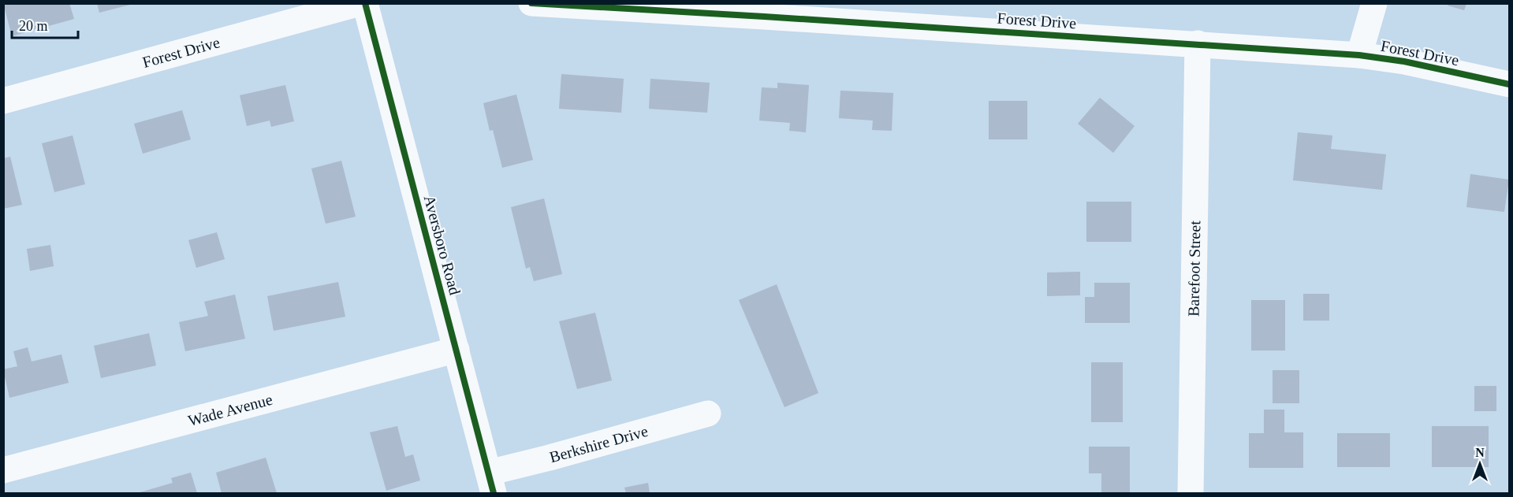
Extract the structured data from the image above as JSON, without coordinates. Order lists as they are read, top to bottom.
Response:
{
  "streets": {
    "street": [
      "Forest Drive",
      "Aversboro Road",
      "Barefoot Street",
      "Wade Avenue",
      "Berkshire Drive"
    ]
  },
  "crossings": [
    ["Forest Drive", "Barefoot Street"],
    ["Aversboro Road", "Wade Avenue"],
    ["Aversboro Road", "Berkshire Drive"]
  ],
  "scale_bar": "20 m",
  "north": "top"
}
